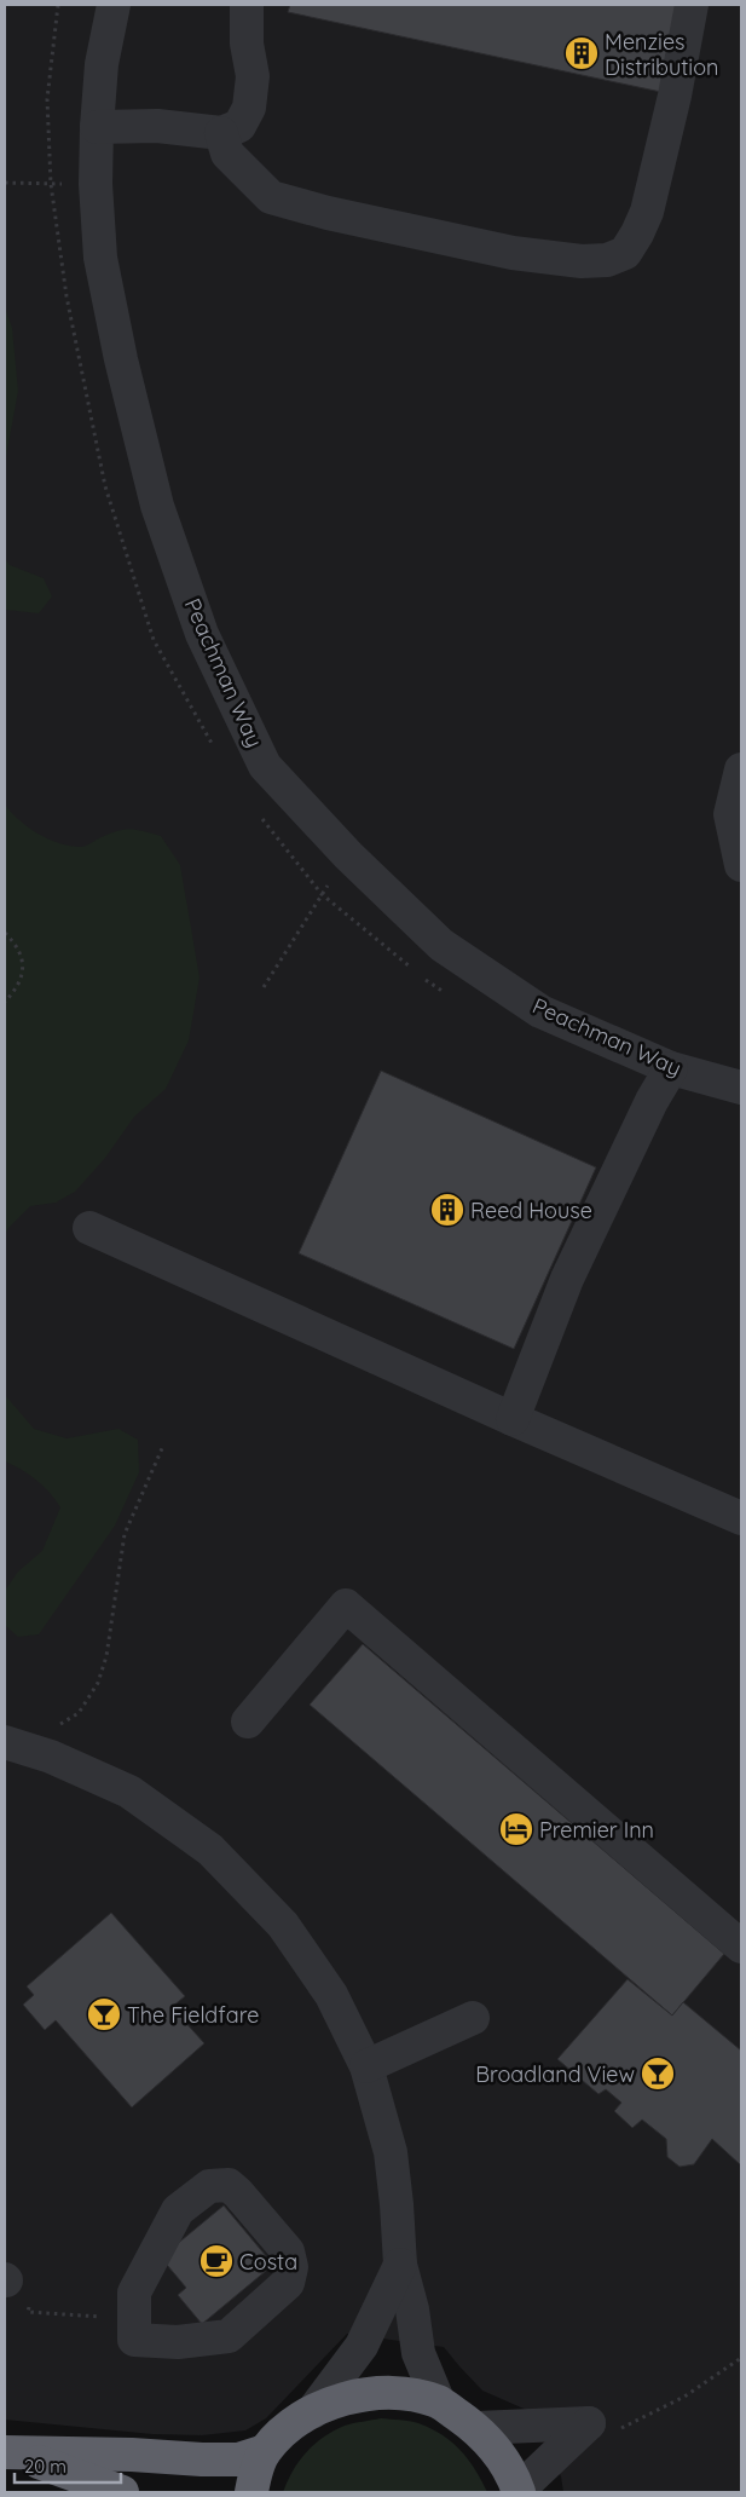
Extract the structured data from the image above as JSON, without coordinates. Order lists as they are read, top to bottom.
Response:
{
  "streets": {
    "street": ["Peachman Way"]
  },
  "places": {
    "building": ["Menzies Distribution", "Reed House"],
    "hotel": ["Premier Inn"],
    "bar": ["The Fieldfare", "Broadland View"],
    "cafe": ["Costa"]
  },
  "scale_bar": "20 m"
}
